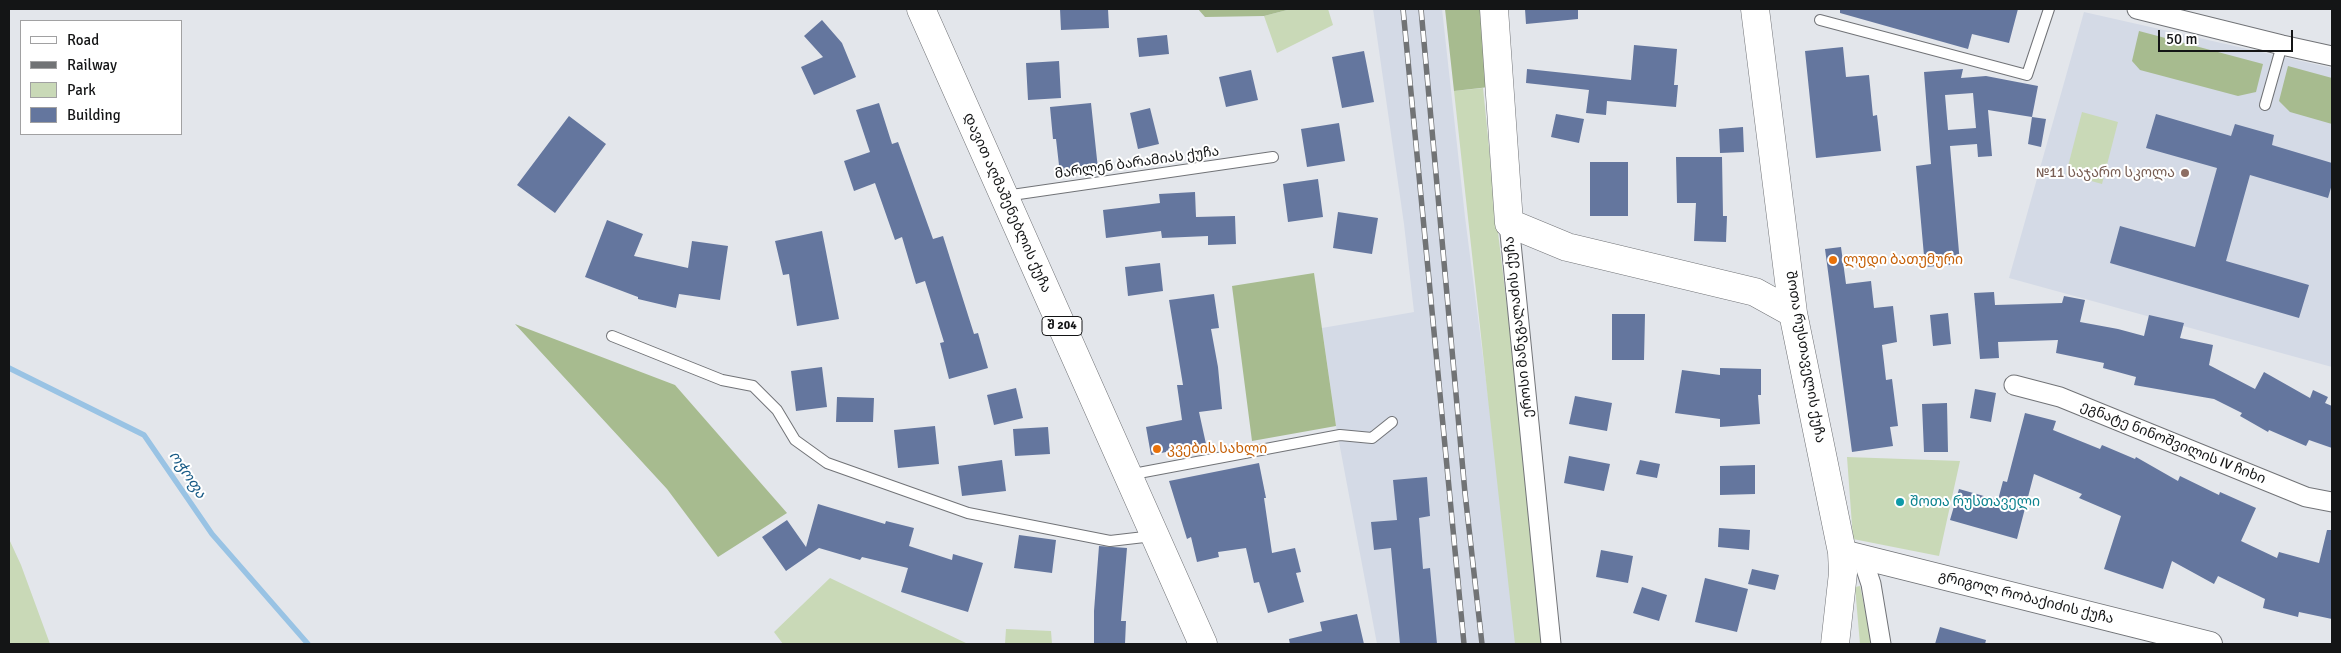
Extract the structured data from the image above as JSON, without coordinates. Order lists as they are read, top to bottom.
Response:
{
  "streets": {
    "main road": [
      "დავით აღმაშენებლის ქუჩა",
      "შ 204",
      "ეროსი მანჯგალაძის ქუჩა",
      "შოთა რუსთაველის ქუჩა"
    ],
    "street": ["ეგნატე ნინოშვილის IV ჩიხი", "გრიგოლ რობაქიძის ქუჩა"],
    "lane": ["მარლენ ბარამიას ქუჩა"]
  },
  "crossings": [
    ["მარლენ ბარამიას ქუჩა", "დავით აღმაშენებლის ქუჩა"],
    ["შოთა რუსთაველის ქუჩა", "გრიგოლ რობაქიძის ქუჩა"]
  ],
  "water": ["ოჭოფა"],
  "places": [
    "№11 საჯარო სკოლა",
    "ლუდი ბათუმური",
    "კვების სახლი",
    "შოთა რუსთაველი"
  ],
  "legend": [
    "Road",
    "Railway",
    "Park",
    "Building"
  ],
  "scale_bar": "50 m"
}
